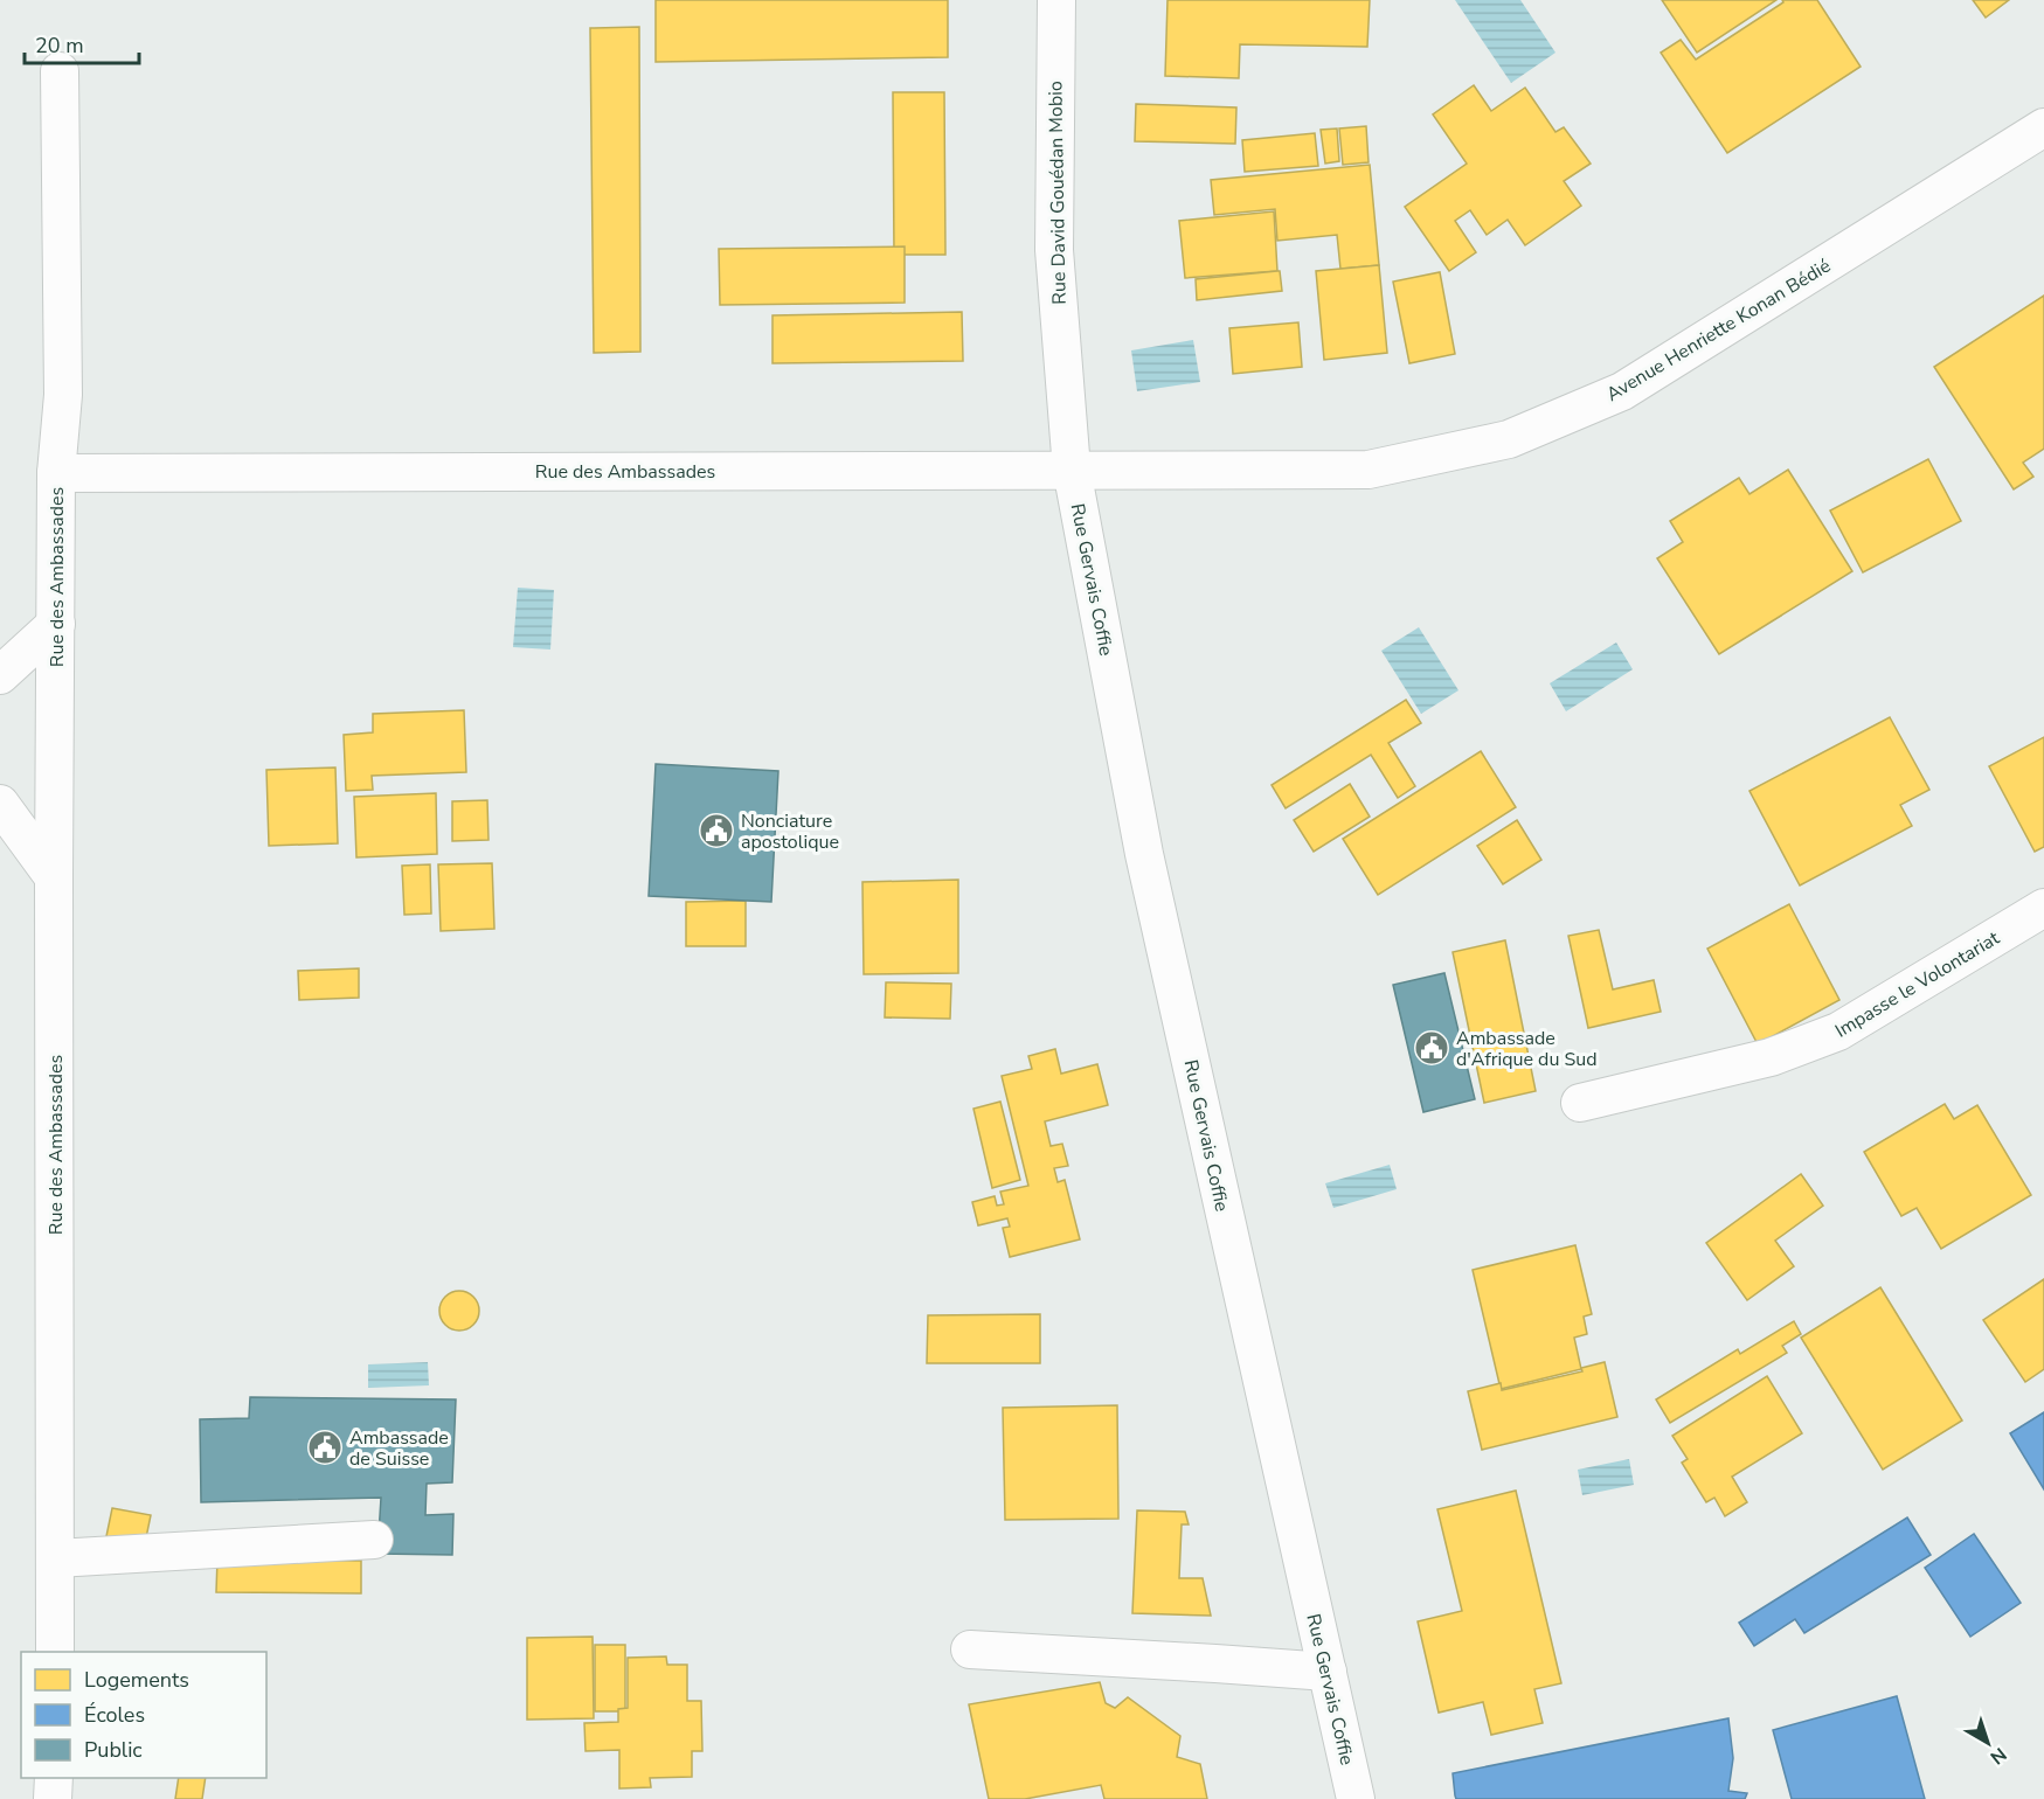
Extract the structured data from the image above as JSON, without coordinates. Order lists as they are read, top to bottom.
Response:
{
  "streets": {
    "street": [
      "Rue David Gouédan Mobio",
      "Avenue Henriette Konan Bédié",
      "Rue des Ambassades",
      "Rue Gervais Coffie",
      "Impasse le Volontariat"
    ]
  },
  "crossings": [
    ["Rue David Gouédan Mobio", "Avenue Henriette Konan Bédié"],
    ["Rue David Gouédan Mobio", "Rue des Ambassades"],
    ["Rue David Gouédan Mobio", "Rue Gervais Coffie"],
    ["Avenue Henriette Konan Bédié", "Rue des Ambassades"],
    ["Avenue Henriette Konan Bédié", "Rue Gervais Coffie"],
    ["Rue des Ambassades", "Rue Gervais Coffie"]
  ],
  "places": {
    "public building": ["Nonciature apostolique", "Ambassade d'Afrique du Sud", "Ambassade de Suisse"]
  },
  "legend": ["Logements", "Écoles", "Public"],
  "scale_bar": "20 m",
  "north": "bottom right"
}
